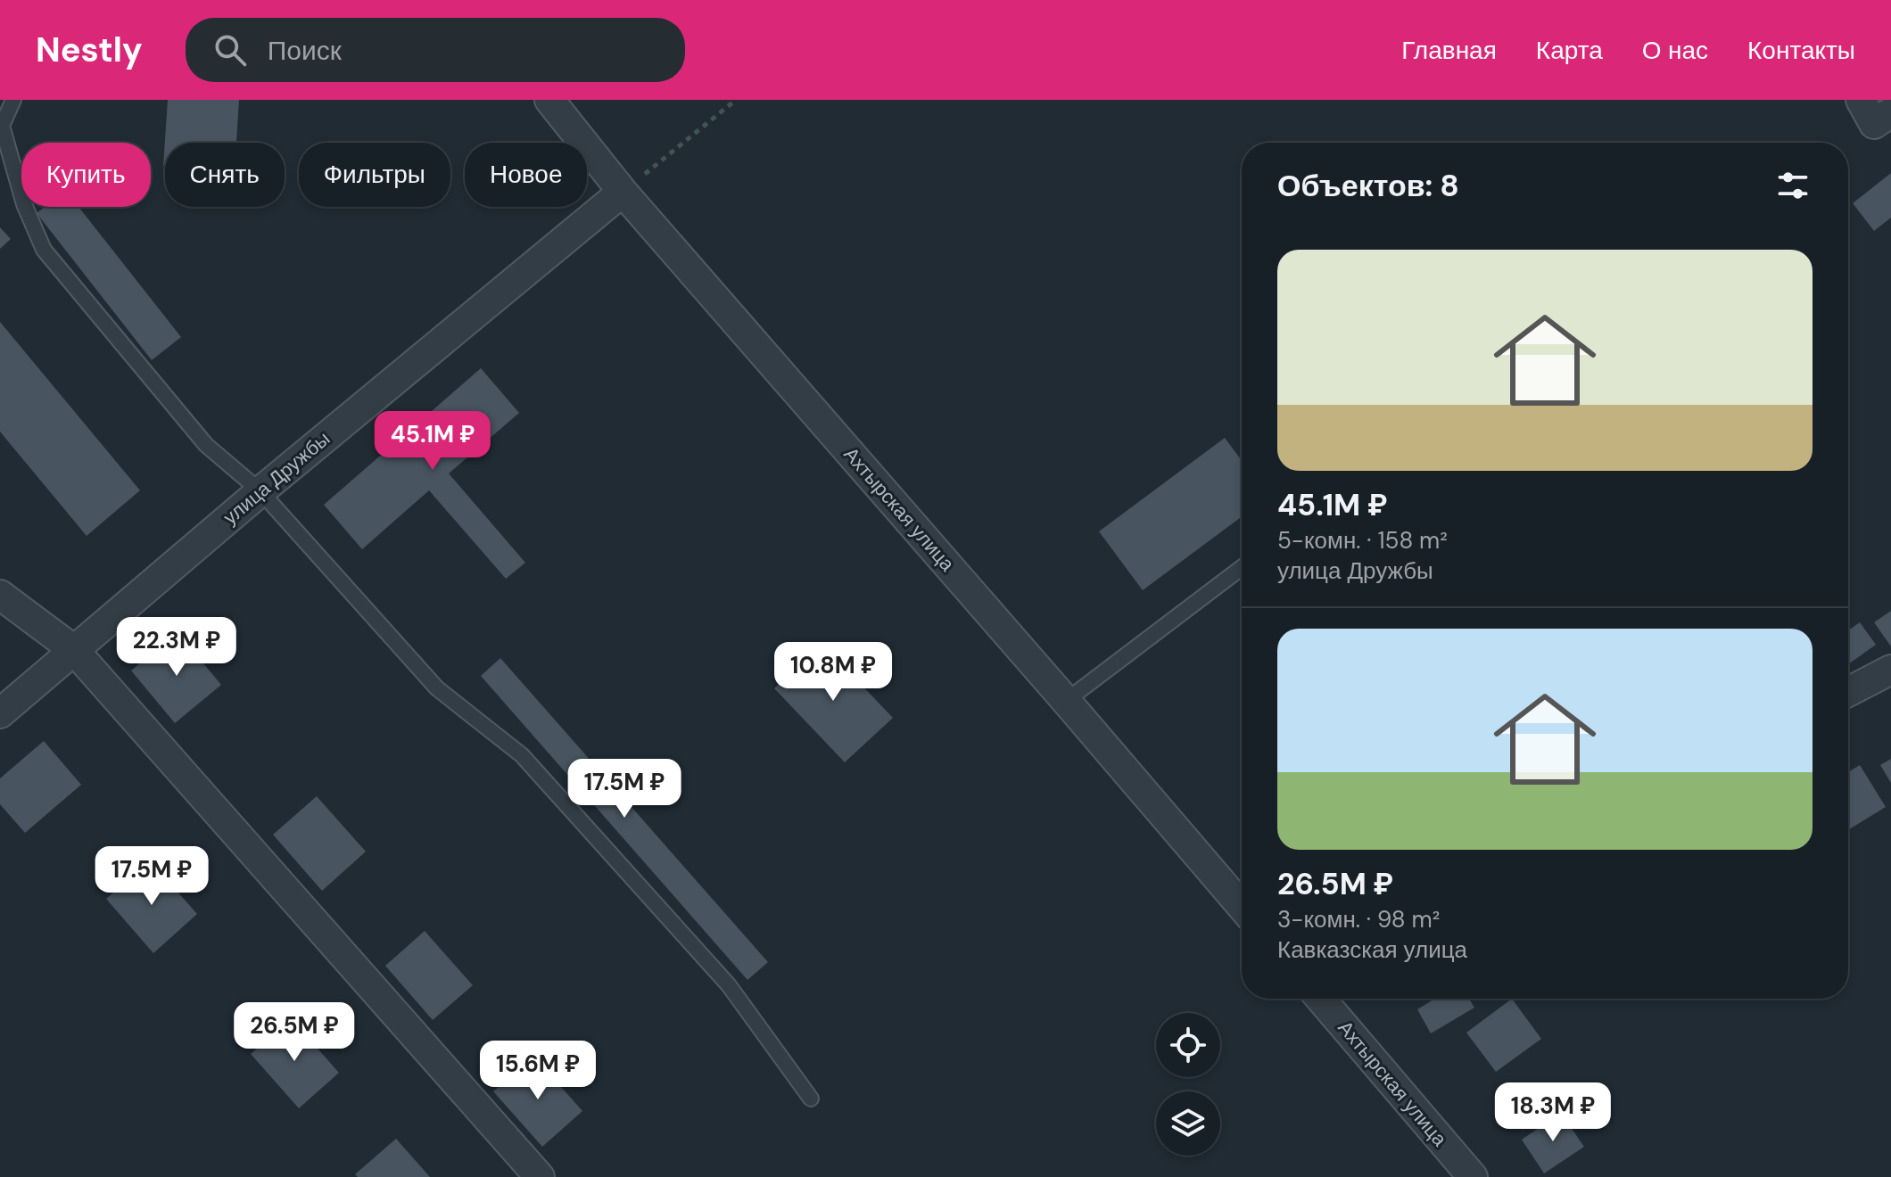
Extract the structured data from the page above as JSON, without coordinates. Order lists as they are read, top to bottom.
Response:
{
  "streets": {
    "street": ["улица Дружбы", "Ахтырская улица"]
  },
  "crossings": [
    ["улица Дружбы", "Ахтырская улица"]
  ],
  "page": {
    "header": "Nestly",
    "search": "Поиск",
    "nav": [
      "Главная",
      "Карта",
      "О нас",
      "Контакты"
    ],
    "chip": [
      "Купить",
      "Снять",
      "Фильтры",
      "Новое"
    ],
    "heading": "Объектов: 8",
    "list": [
      {
        "name": "45.1M ₽",
        "note": "5-комн. · 158 m² · улица Дружбы"
      },
      {
        "name": "26.5M ₽",
        "note": "3-комн. · 98 m² · Кавказская улица"
      }
    ],
    "price": [
      "45.1M ₽",
      "22.3M ₽",
      "10.8M ₽",
      "17.5M ₽",
      "17.5M ₽",
      "26.5M ₽",
      "15.6M ₽",
      "18.3M ₽"
    ]
  }
}
